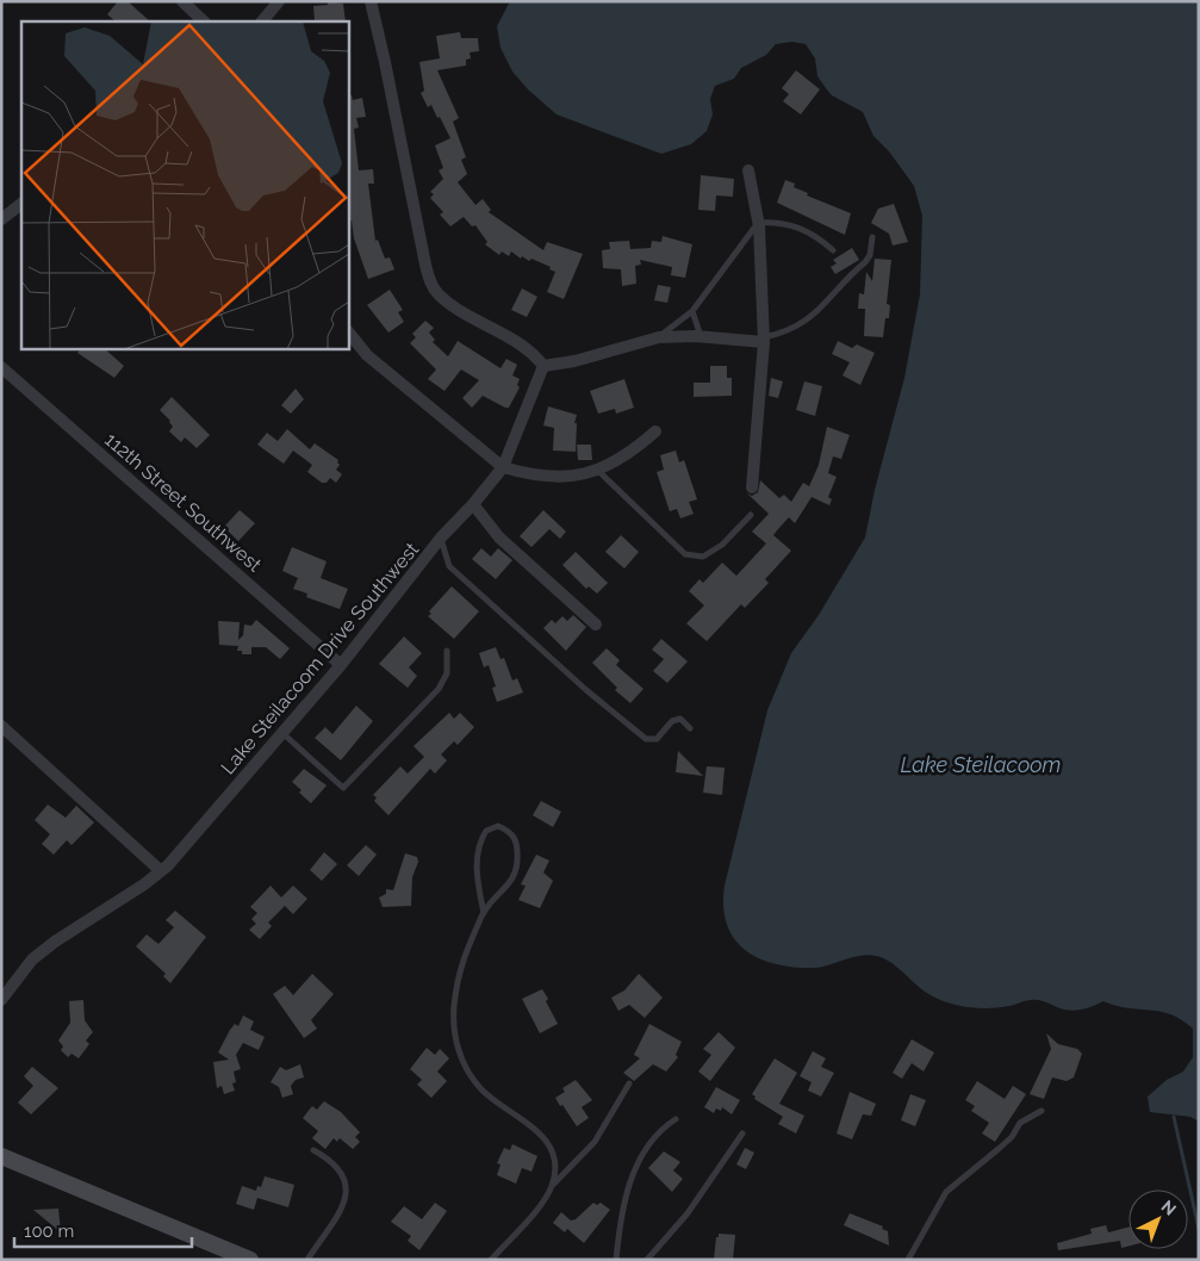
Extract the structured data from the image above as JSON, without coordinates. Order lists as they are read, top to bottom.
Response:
{
  "streets": {
    "street": ["112th Street Southwest", "Lake Steilacoom Drive Southwest"]
  },
  "crossings": [
    ["112th Street Southwest", "Lake Steilacoom Drive Southwest"]
  ],
  "water": ["Lake Steilacoom"],
  "scale_bar": "100 m",
  "north": "top right"
}
